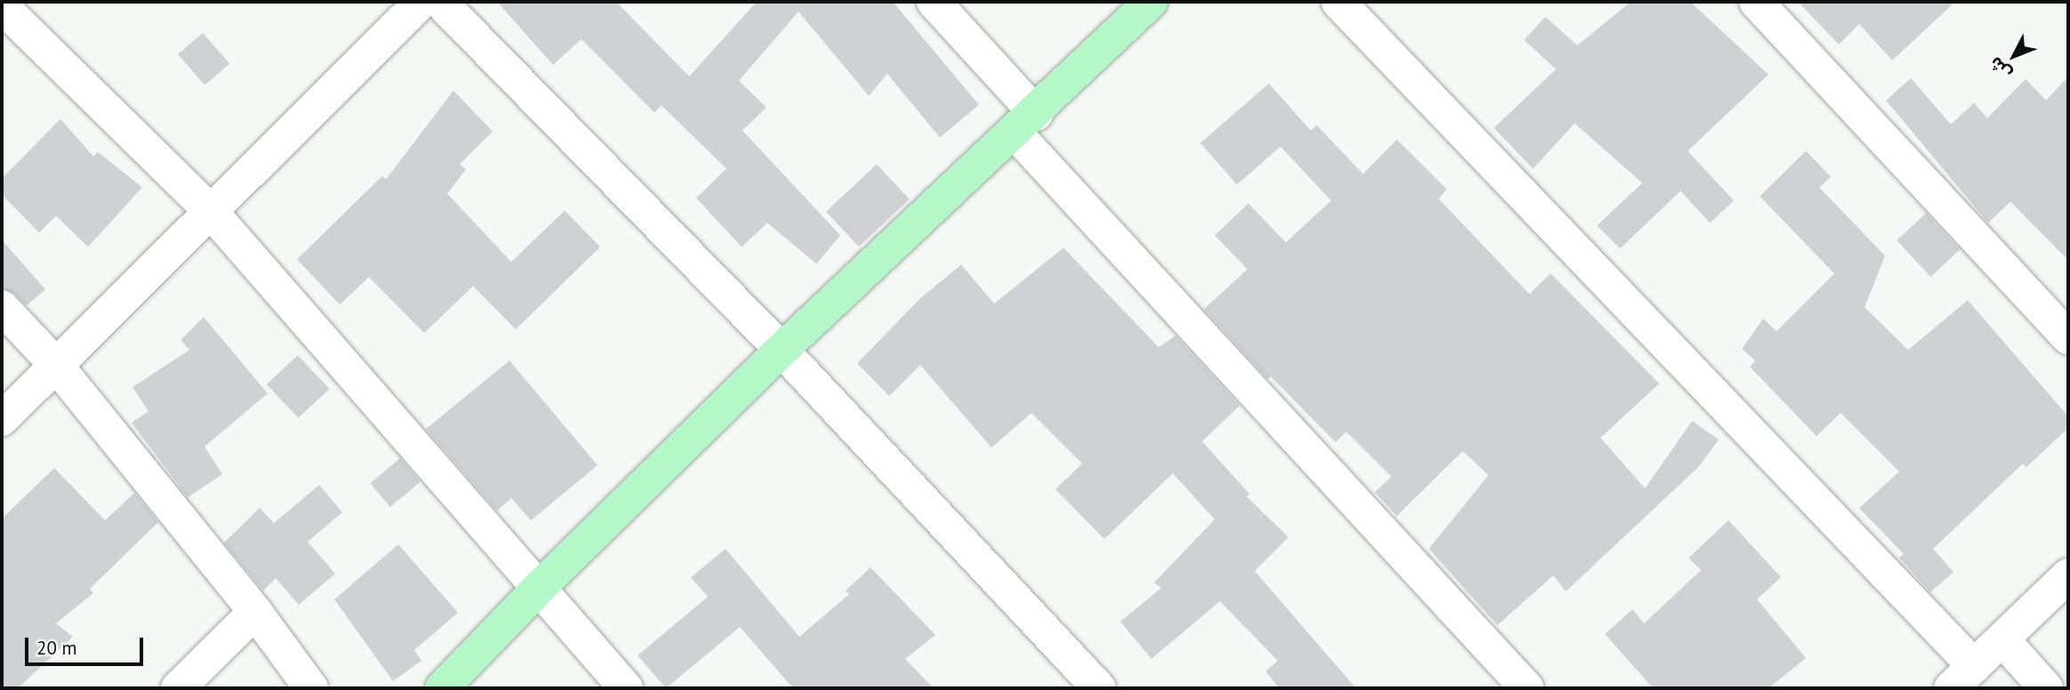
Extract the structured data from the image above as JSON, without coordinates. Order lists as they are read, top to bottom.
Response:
{
  "scale_bar": "20 m",
  "north": "bottom left"
}
